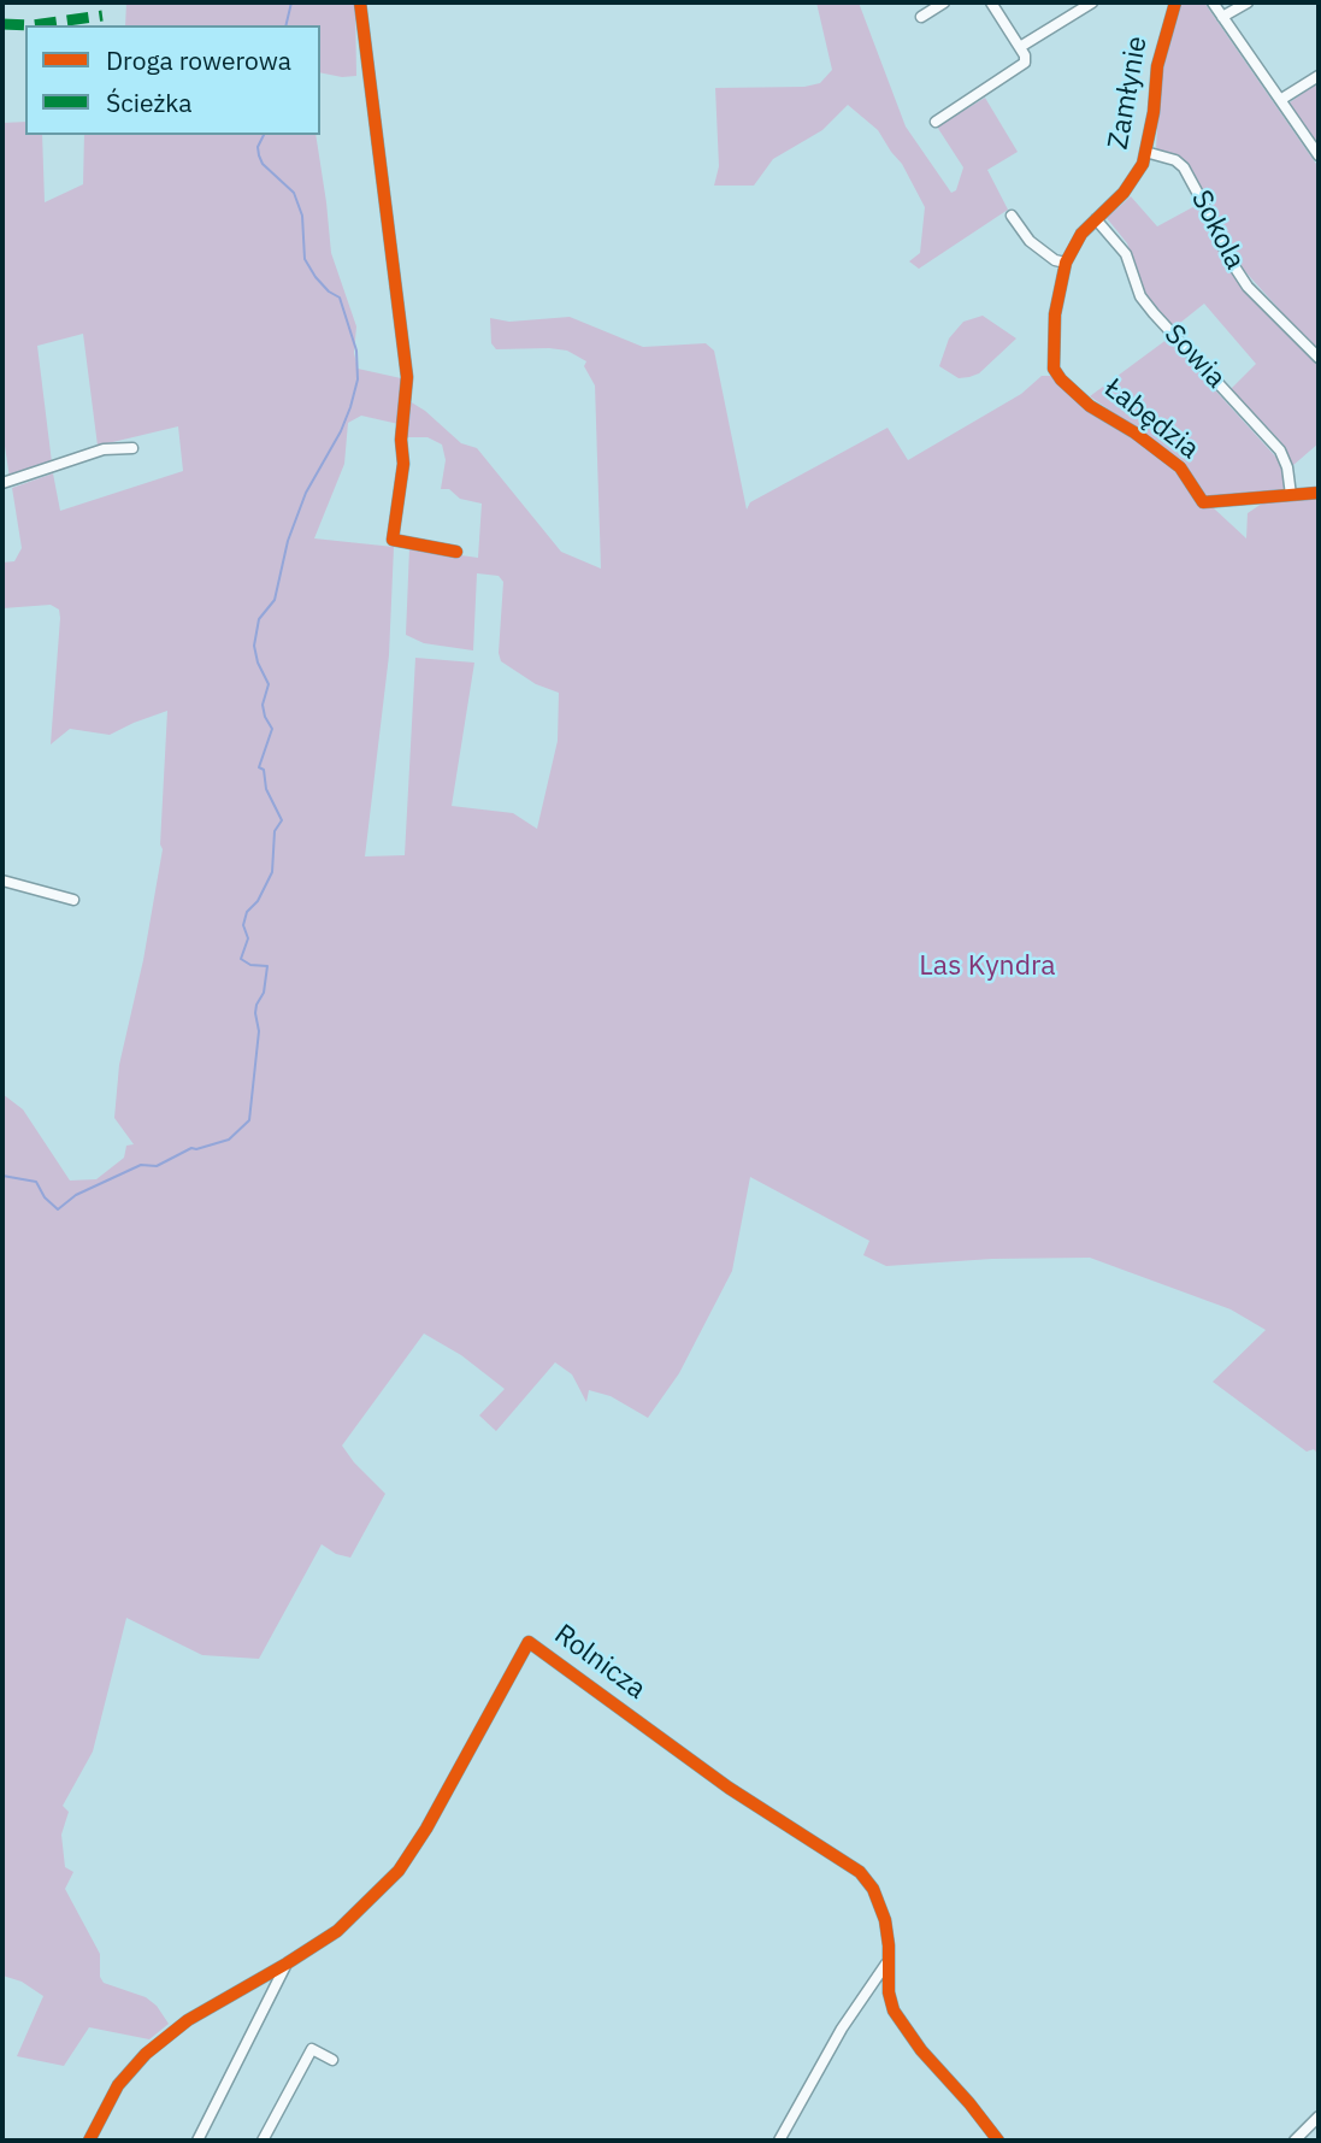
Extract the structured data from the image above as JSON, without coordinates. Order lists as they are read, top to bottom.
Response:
{
  "streets": {
    "street": [
      "Zamłynie",
      "Sokola",
      "Sowia",
      "Łabędzia",
      "Rolnicza"
    ]
  },
  "crossings": [
    ["Zamłynie", "Sokola"],
    ["Zamłynie", "Sowia"],
    ["Zamłynie", "Łabędzia"],
    ["Sowia", "Łabędzia"]
  ],
  "parks": ["Las Kyndra"],
  "legend": ["Droga rowerowa", "Ścieżka"]
}
